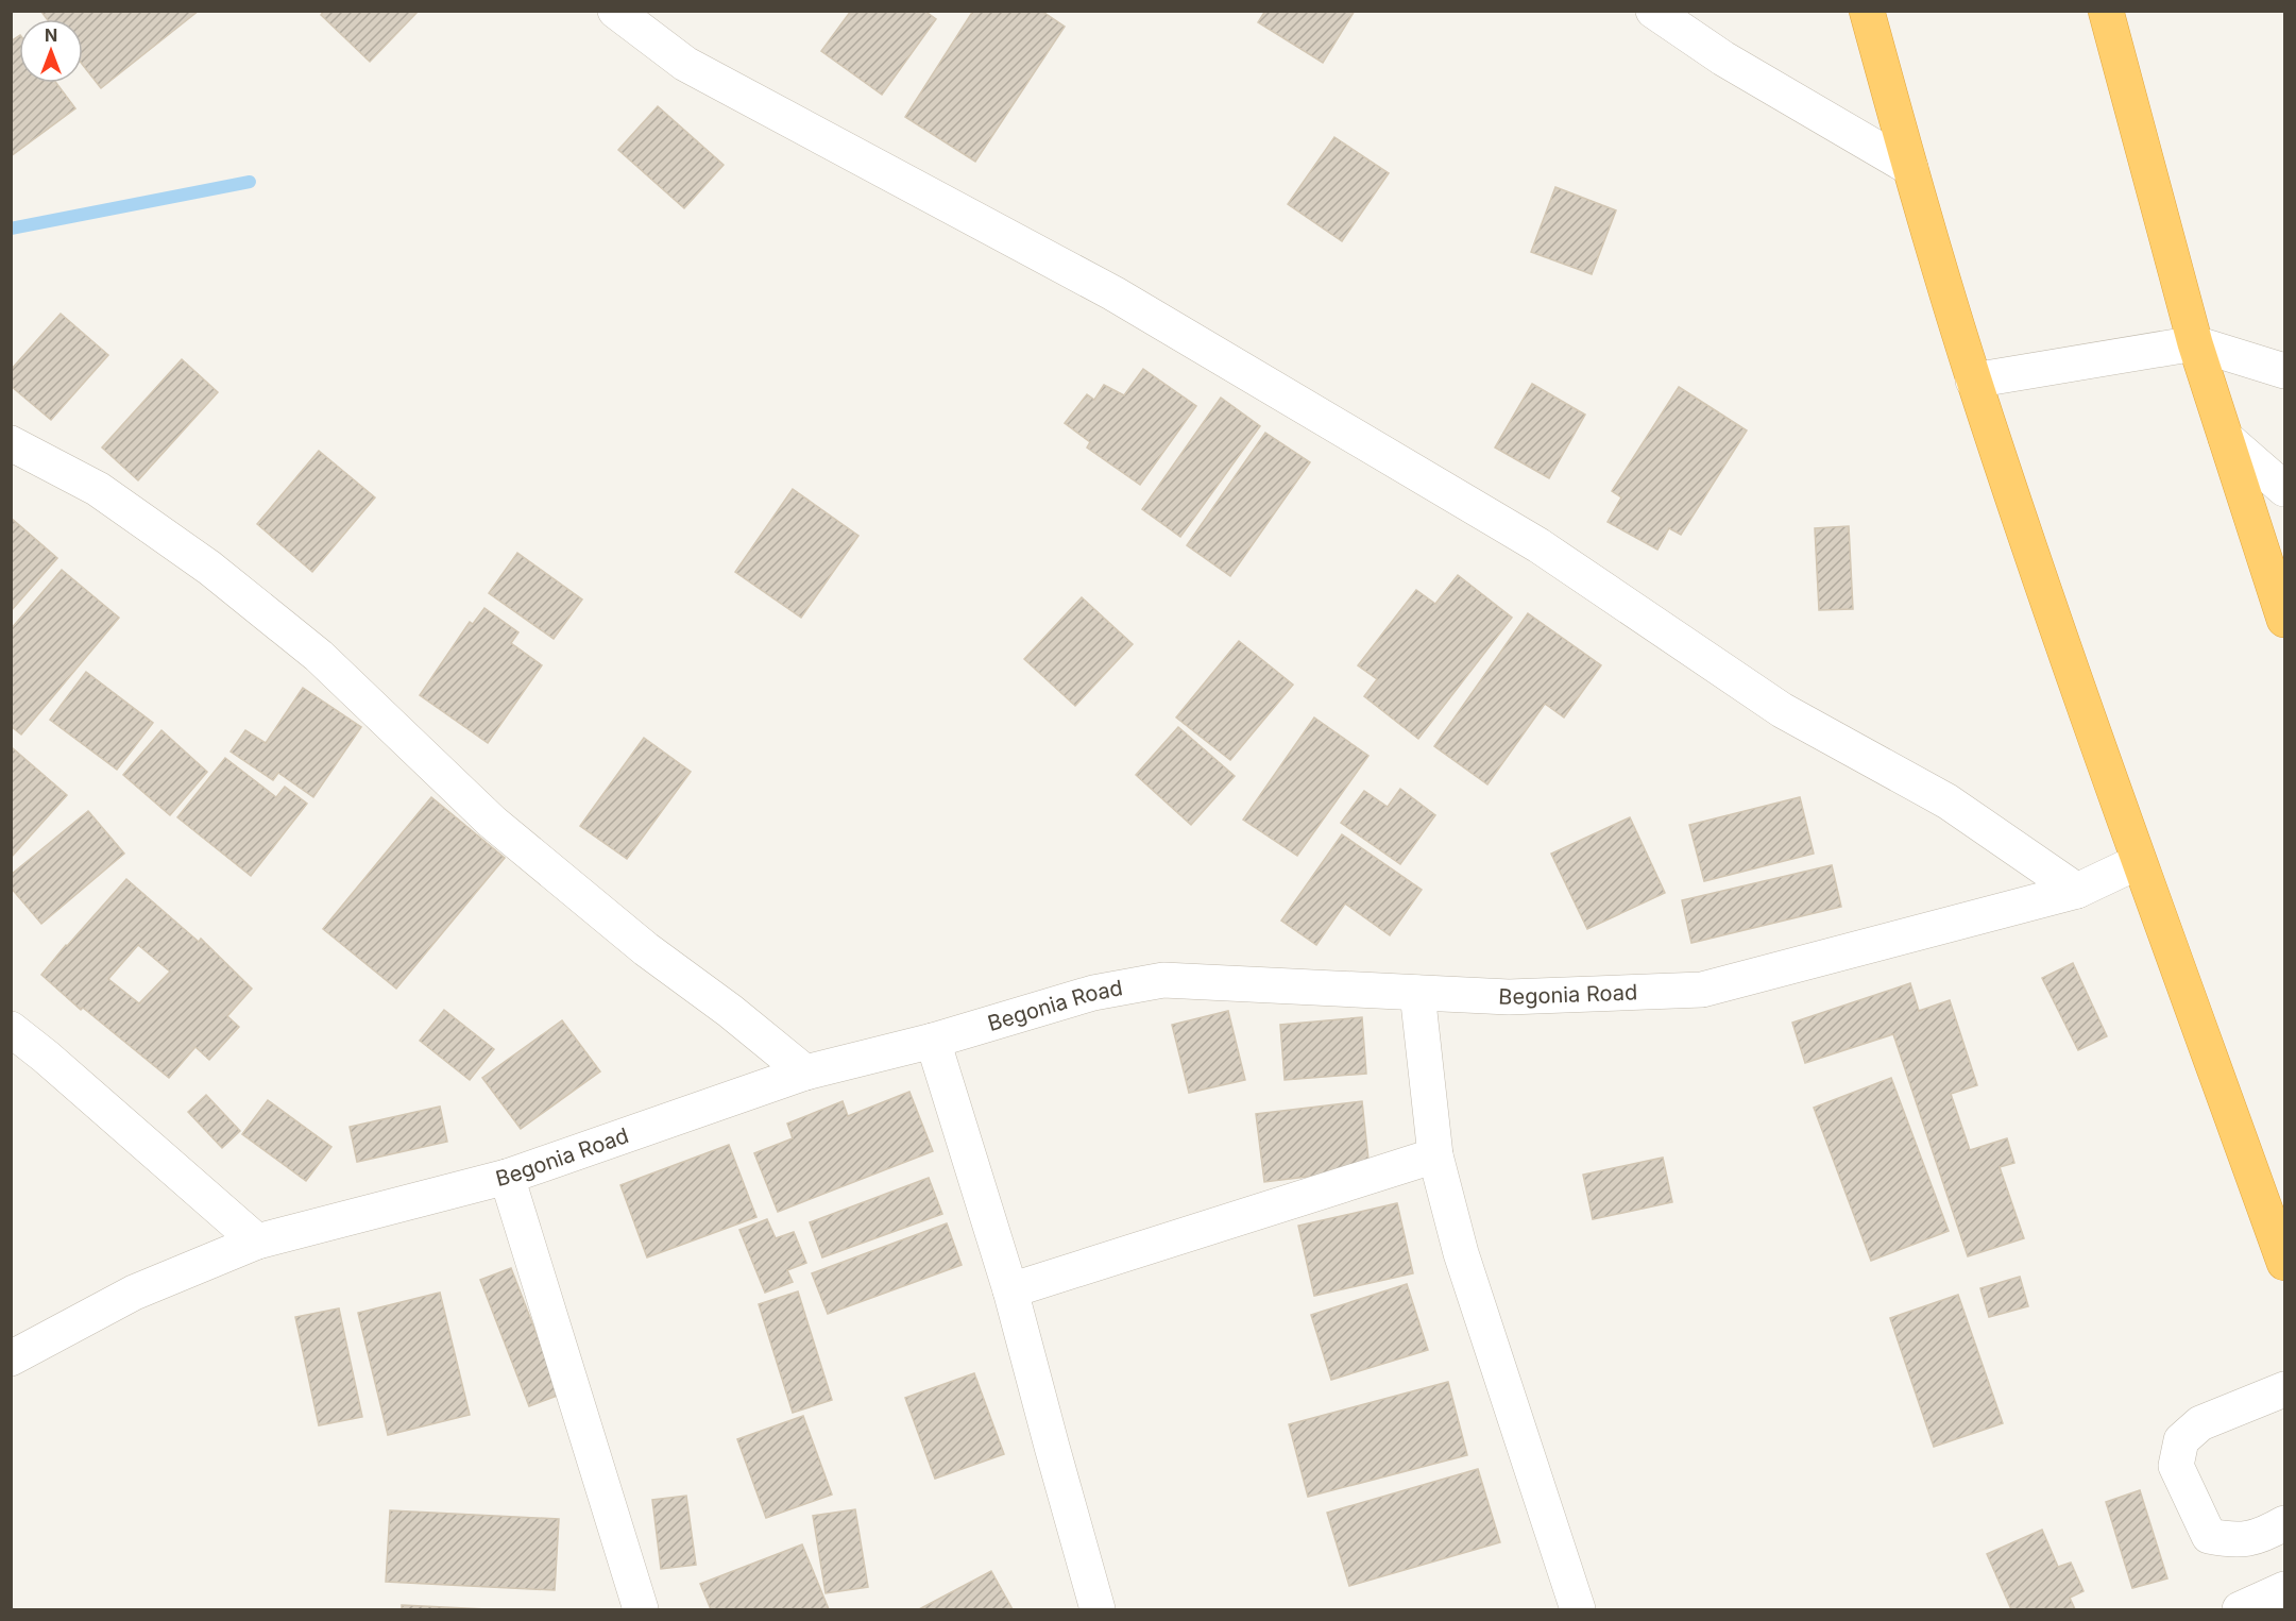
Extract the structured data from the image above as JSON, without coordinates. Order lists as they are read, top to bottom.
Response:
{
  "streets": {
    "street": ["Begonia Road"]
  },
  "north": "top"
}
